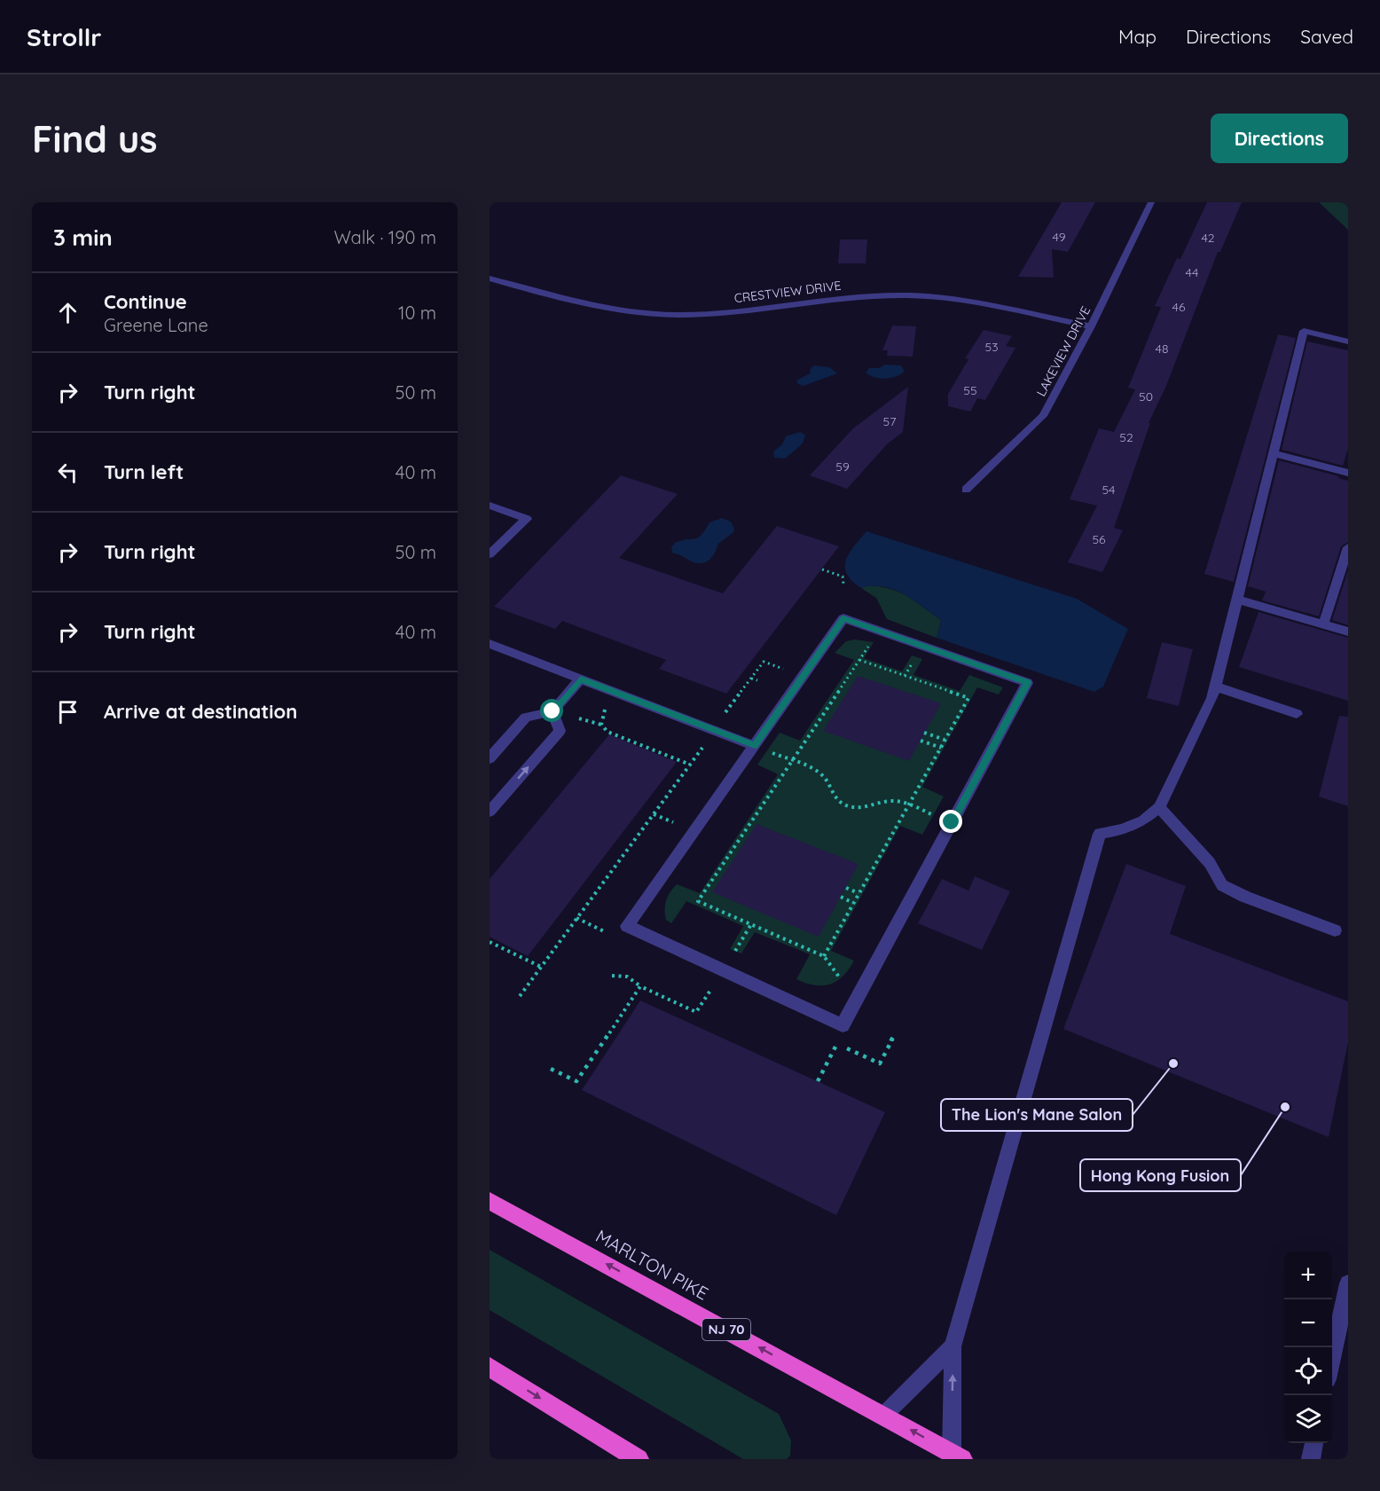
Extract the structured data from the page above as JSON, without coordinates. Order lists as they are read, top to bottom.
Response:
{
  "streets": {
    "highway": ["MARLTON PIKE", "NJ 70"],
    "street": ["CRESTVIEW DRIVE", "LAKEVIEW DRIVE"]
  },
  "crossings": [
    ["CRESTVIEW DRIVE", "LAKEVIEW DRIVE"]
  ],
  "one_way": ["MARLTON PIKE"],
  "places": ["The Lion's Mane Salon", "Hong Kong Fusion"],
  "house_numbers": [
    "49",
    "42",
    "44",
    "46",
    "53",
    "48",
    "55",
    "50",
    "57",
    "52",
    "59",
    "54",
    "56"
  ],
  "page": {
    "header": "Strollr",
    "nav": ["Map", "Directions", "Saved"],
    "buttons": "Directions",
    "title": "Find us",
    "heading": ["3 min", "Walk · 190 m"],
    "list": [
      ["Continue", "Greene Lane", "10 m"],
      ["Turn right", "50 m"],
      ["Turn left", "40 m"],
      ["Turn right", "50 m"],
      ["Turn right", "40 m"],
      "Arrive at destination"
    ],
    "map_buttons": ["+", "−"]
  }
}
